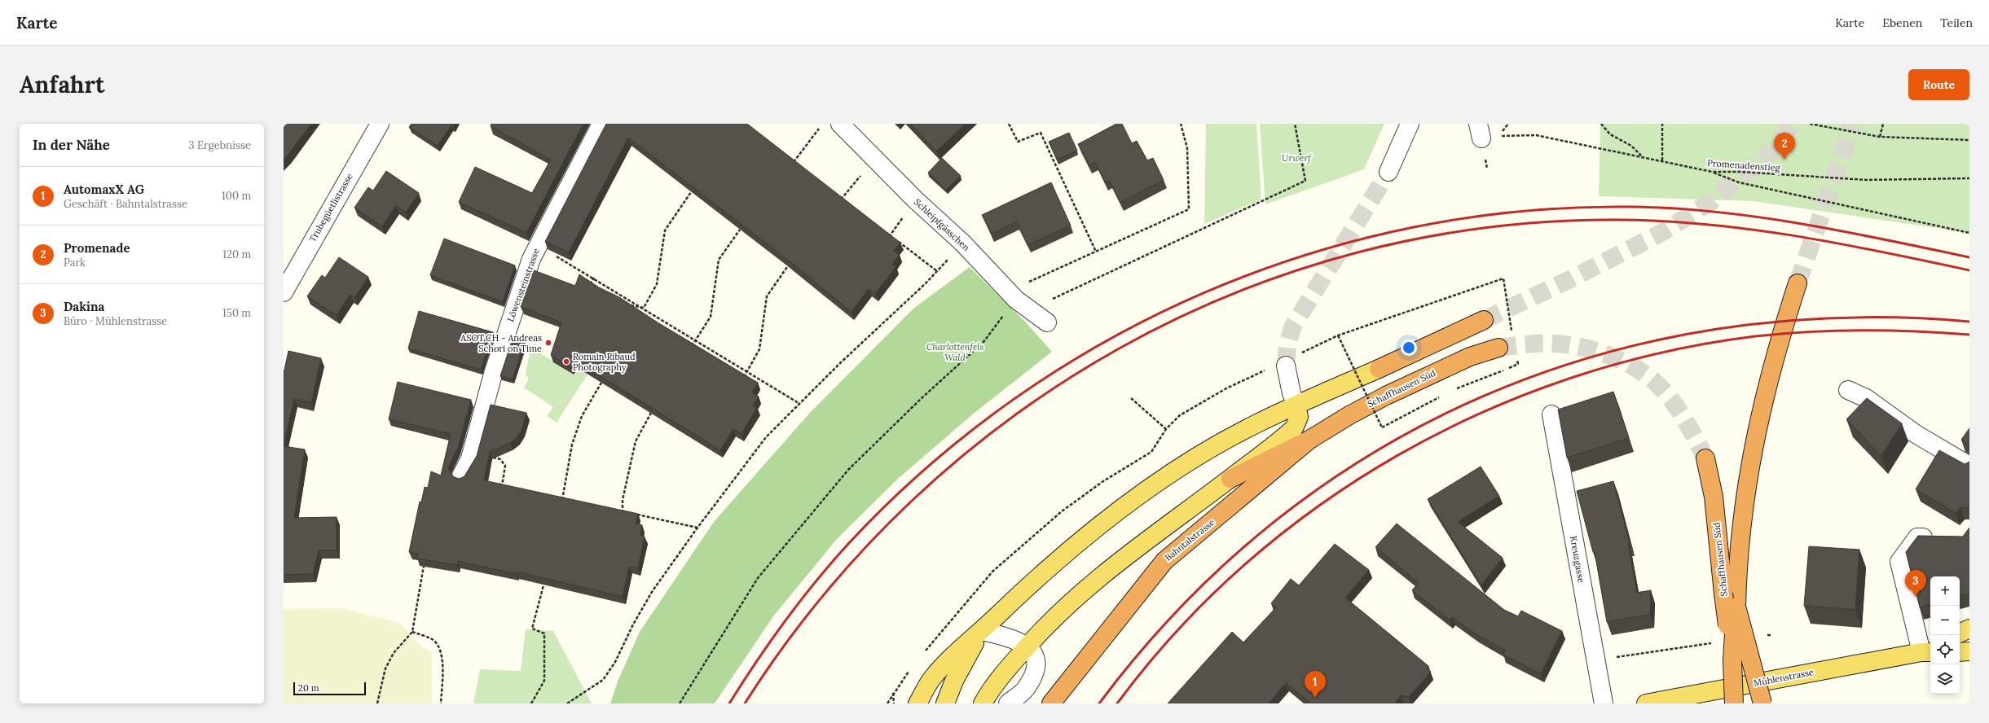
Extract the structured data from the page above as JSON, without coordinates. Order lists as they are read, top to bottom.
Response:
{
  "streets": {
    "highway": ["Schaffhausen Süd", "Bahntalstrasse"],
    "main road": ["Mühlenstrasse"],
    "street": [
      "Trubegüetlistrasse",
      "Schleipfgässchen",
      "Löwensteinstrasse",
      "Kreuzgasse"
    ],
    "path": ["Promenadenstieg"]
  },
  "crossings": [
    ["Schaffhausen Süd", "Bahntalstrasse"]
  ],
  "parks": ["Urwerf", "Charlottenfels Wald"],
  "places": ["ASOT.CH - Andreas Schori on Time", "Romain Ribaud Photography"],
  "scale_bar": "20 m",
  "page": {
    "header": "Karte",
    "nav": ["Karte", "Ebenen", "Teilen"],
    "buttons": "Route",
    "title": "Anfahrt",
    "heading": ["In der Nähe", "3 Ergebnisse"],
    "pins": ["2", "3", "1"],
    "list": [
      {
        "mark": "1",
        "name": "AutomaxX AG",
        "note": "Geschäft · Bahntalstrasse",
        "value": "100 m"
      },
      {
        "mark": "2",
        "name": "Promenade",
        "note": "Park",
        "value": "120 m"
      },
      {
        "mark": "3",
        "name": "Dakina",
        "note": "Büro · Mühlenstrasse",
        "value": "150 m"
      }
    ],
    "map_buttons": ["+", "−"],
    "scale": "20 m"
  }
}
